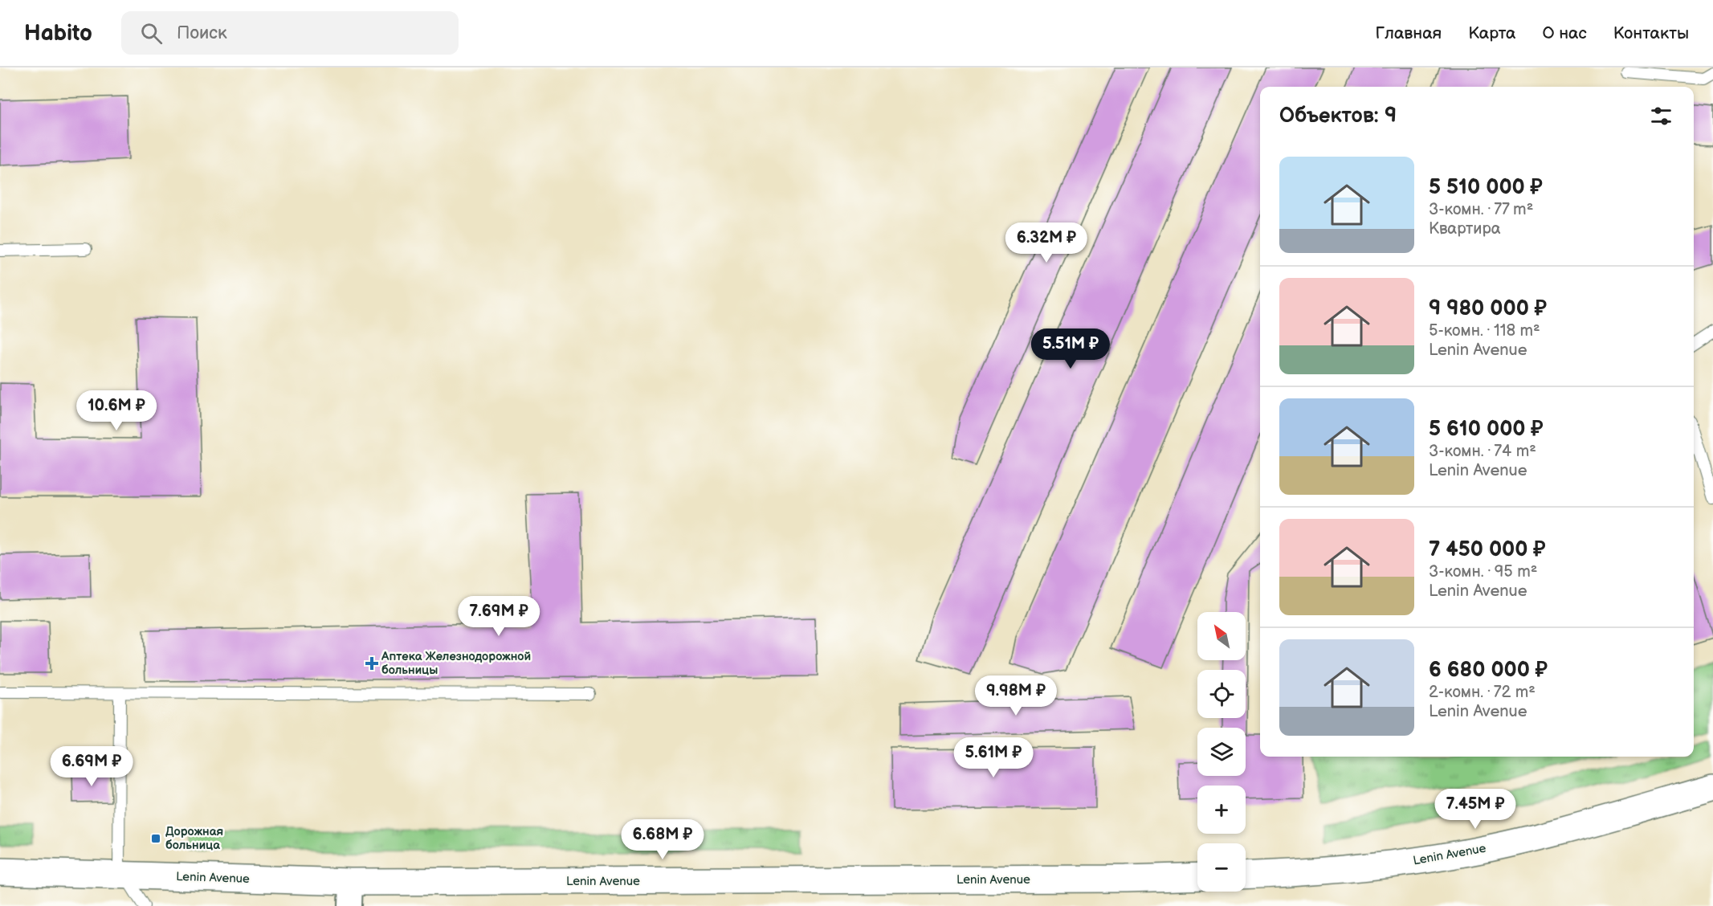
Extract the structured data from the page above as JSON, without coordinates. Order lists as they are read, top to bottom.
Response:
{
  "streets": {
    "main road": ["Lenin Avenue"]
  },
  "places": {
    "health": ["Аптека Железнодорожной больницы"],
    "transit": ["Дорожная больница"]
  },
  "north": "top left",
  "page": {
    "header": "Habito",
    "search": "Поиск",
    "nav": [
      "Главная",
      "Карта",
      "О нас",
      "Контакты"
    ],
    "heading": "Объектов: 9",
    "list": [
      {
        "name": "5 510 000 ₽",
        "note": "3-комн. · 77 m² · Квартира"
      },
      {
        "name": "9 980 000 ₽",
        "note": "5-комн. · 118 m² · Lenin Avenue"
      },
      {
        "name": "5 610 000 ₽",
        "note": "3-комн. · 74 m² · Lenin Avenue"
      },
      {
        "name": "7 450 000 ₽",
        "note": "3-комн. · 95 m² · Lenin Avenue"
      },
      {
        "name": "6 680 000 ₽",
        "note": "2-комн. · 72 m² · Lenin Avenue"
      }
    ],
    "price": [
      "6.32M ₽",
      "5.51M ₽",
      "10.6M ₽",
      "7.69M ₽",
      "9.98M ₽",
      "5.61M ₽",
      "6.69M ₽",
      "7.45M ₽",
      "6.68M ₽"
    ],
    "map_buttons": ["+", "−"]
  }
}
